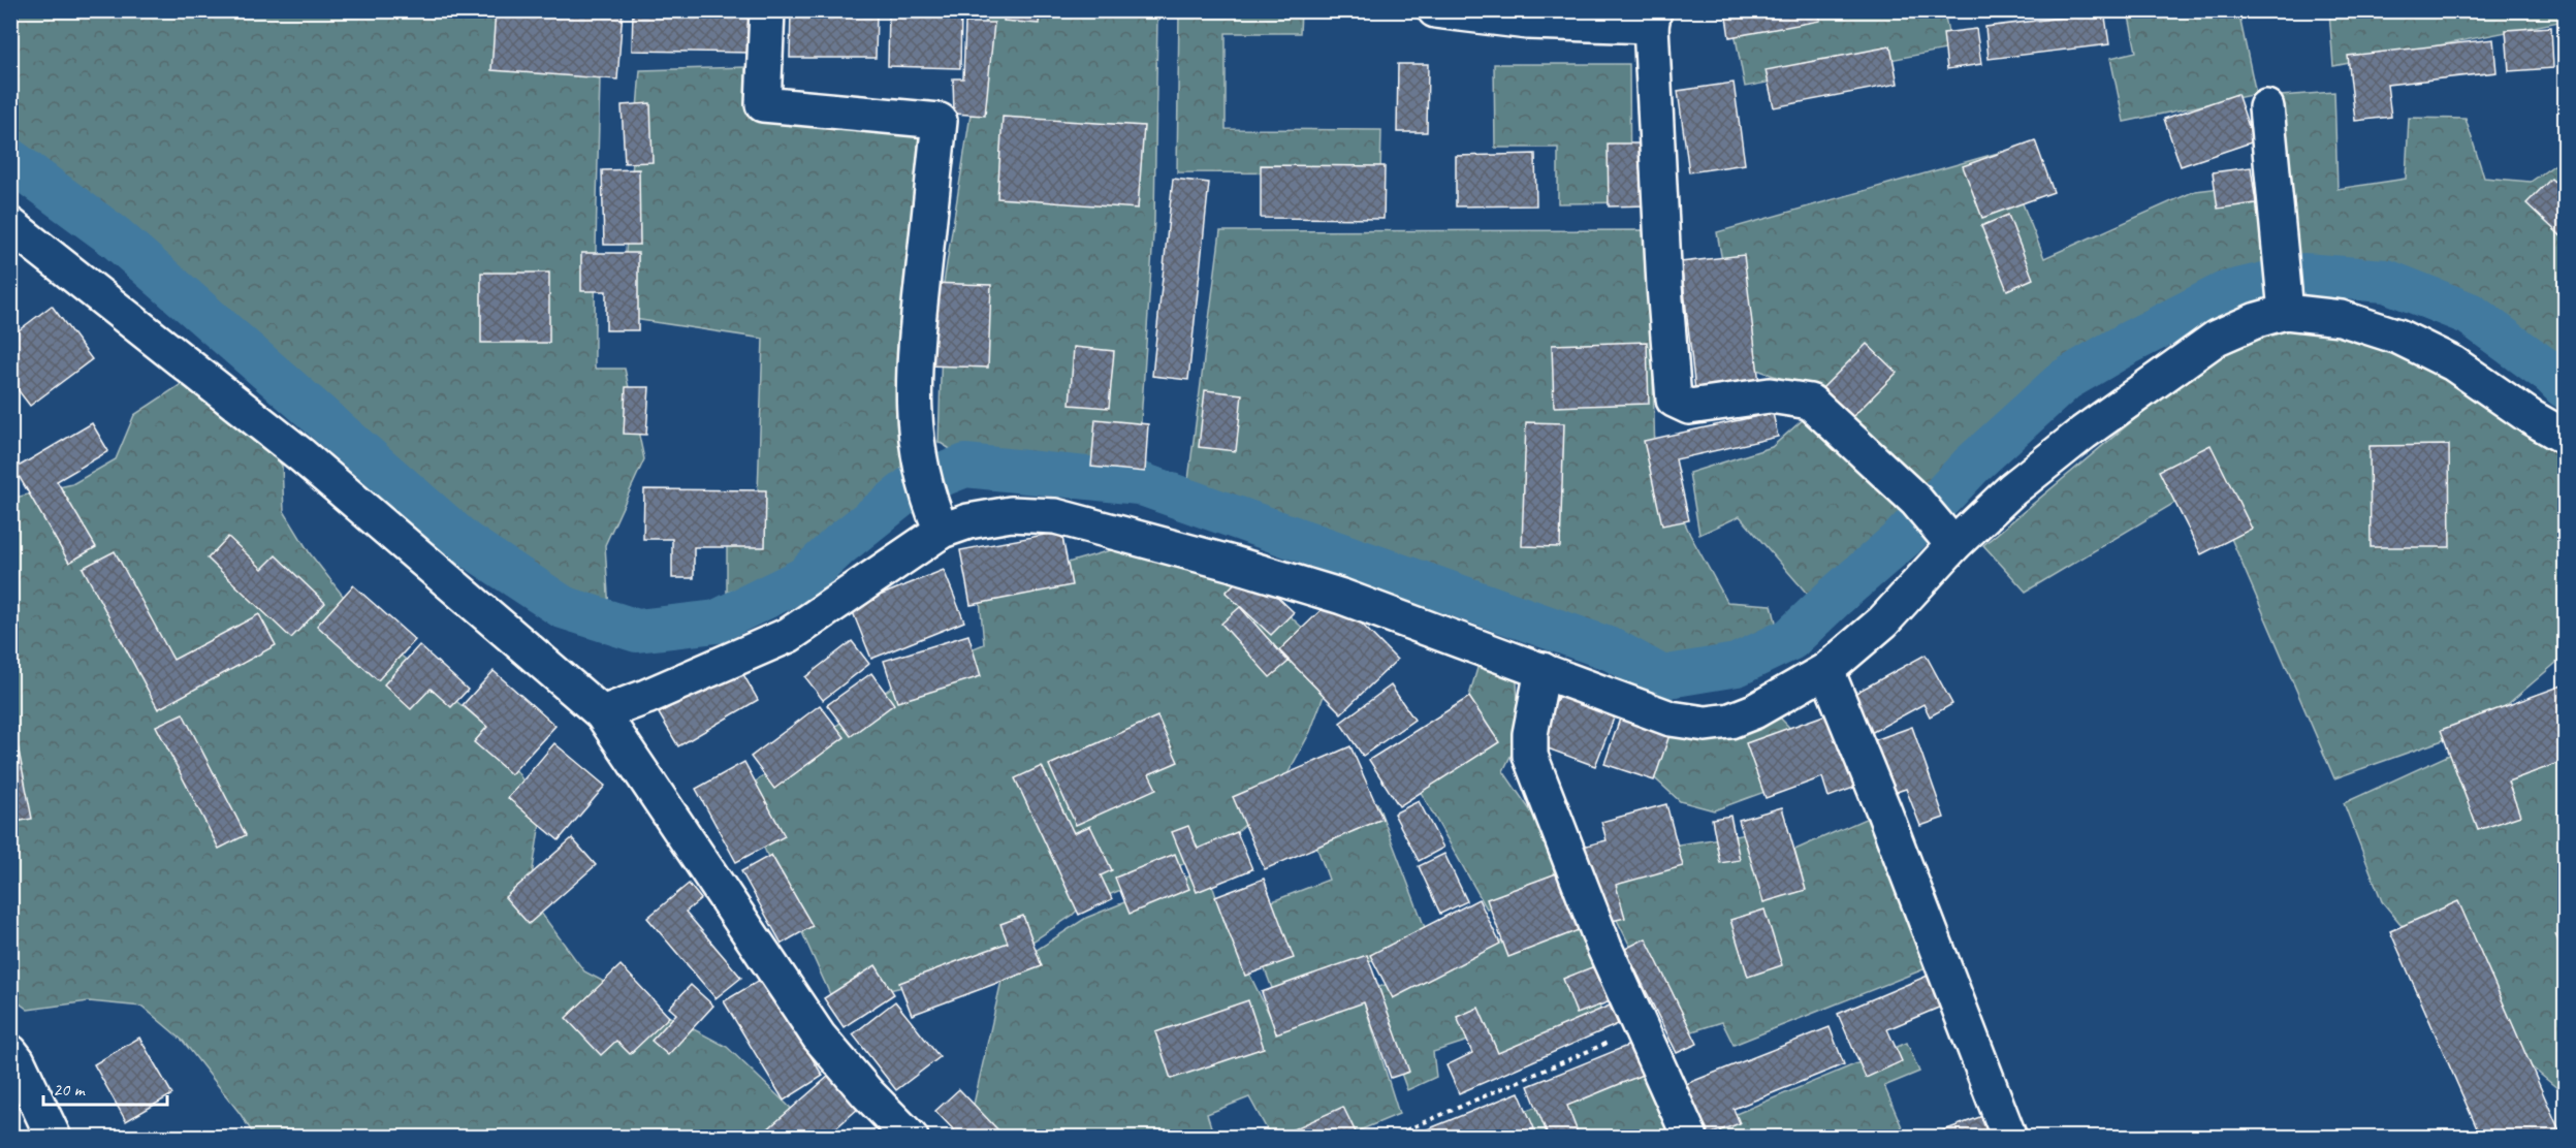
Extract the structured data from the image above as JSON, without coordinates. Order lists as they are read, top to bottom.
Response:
{
  "scale_bar": "20 m"
}
